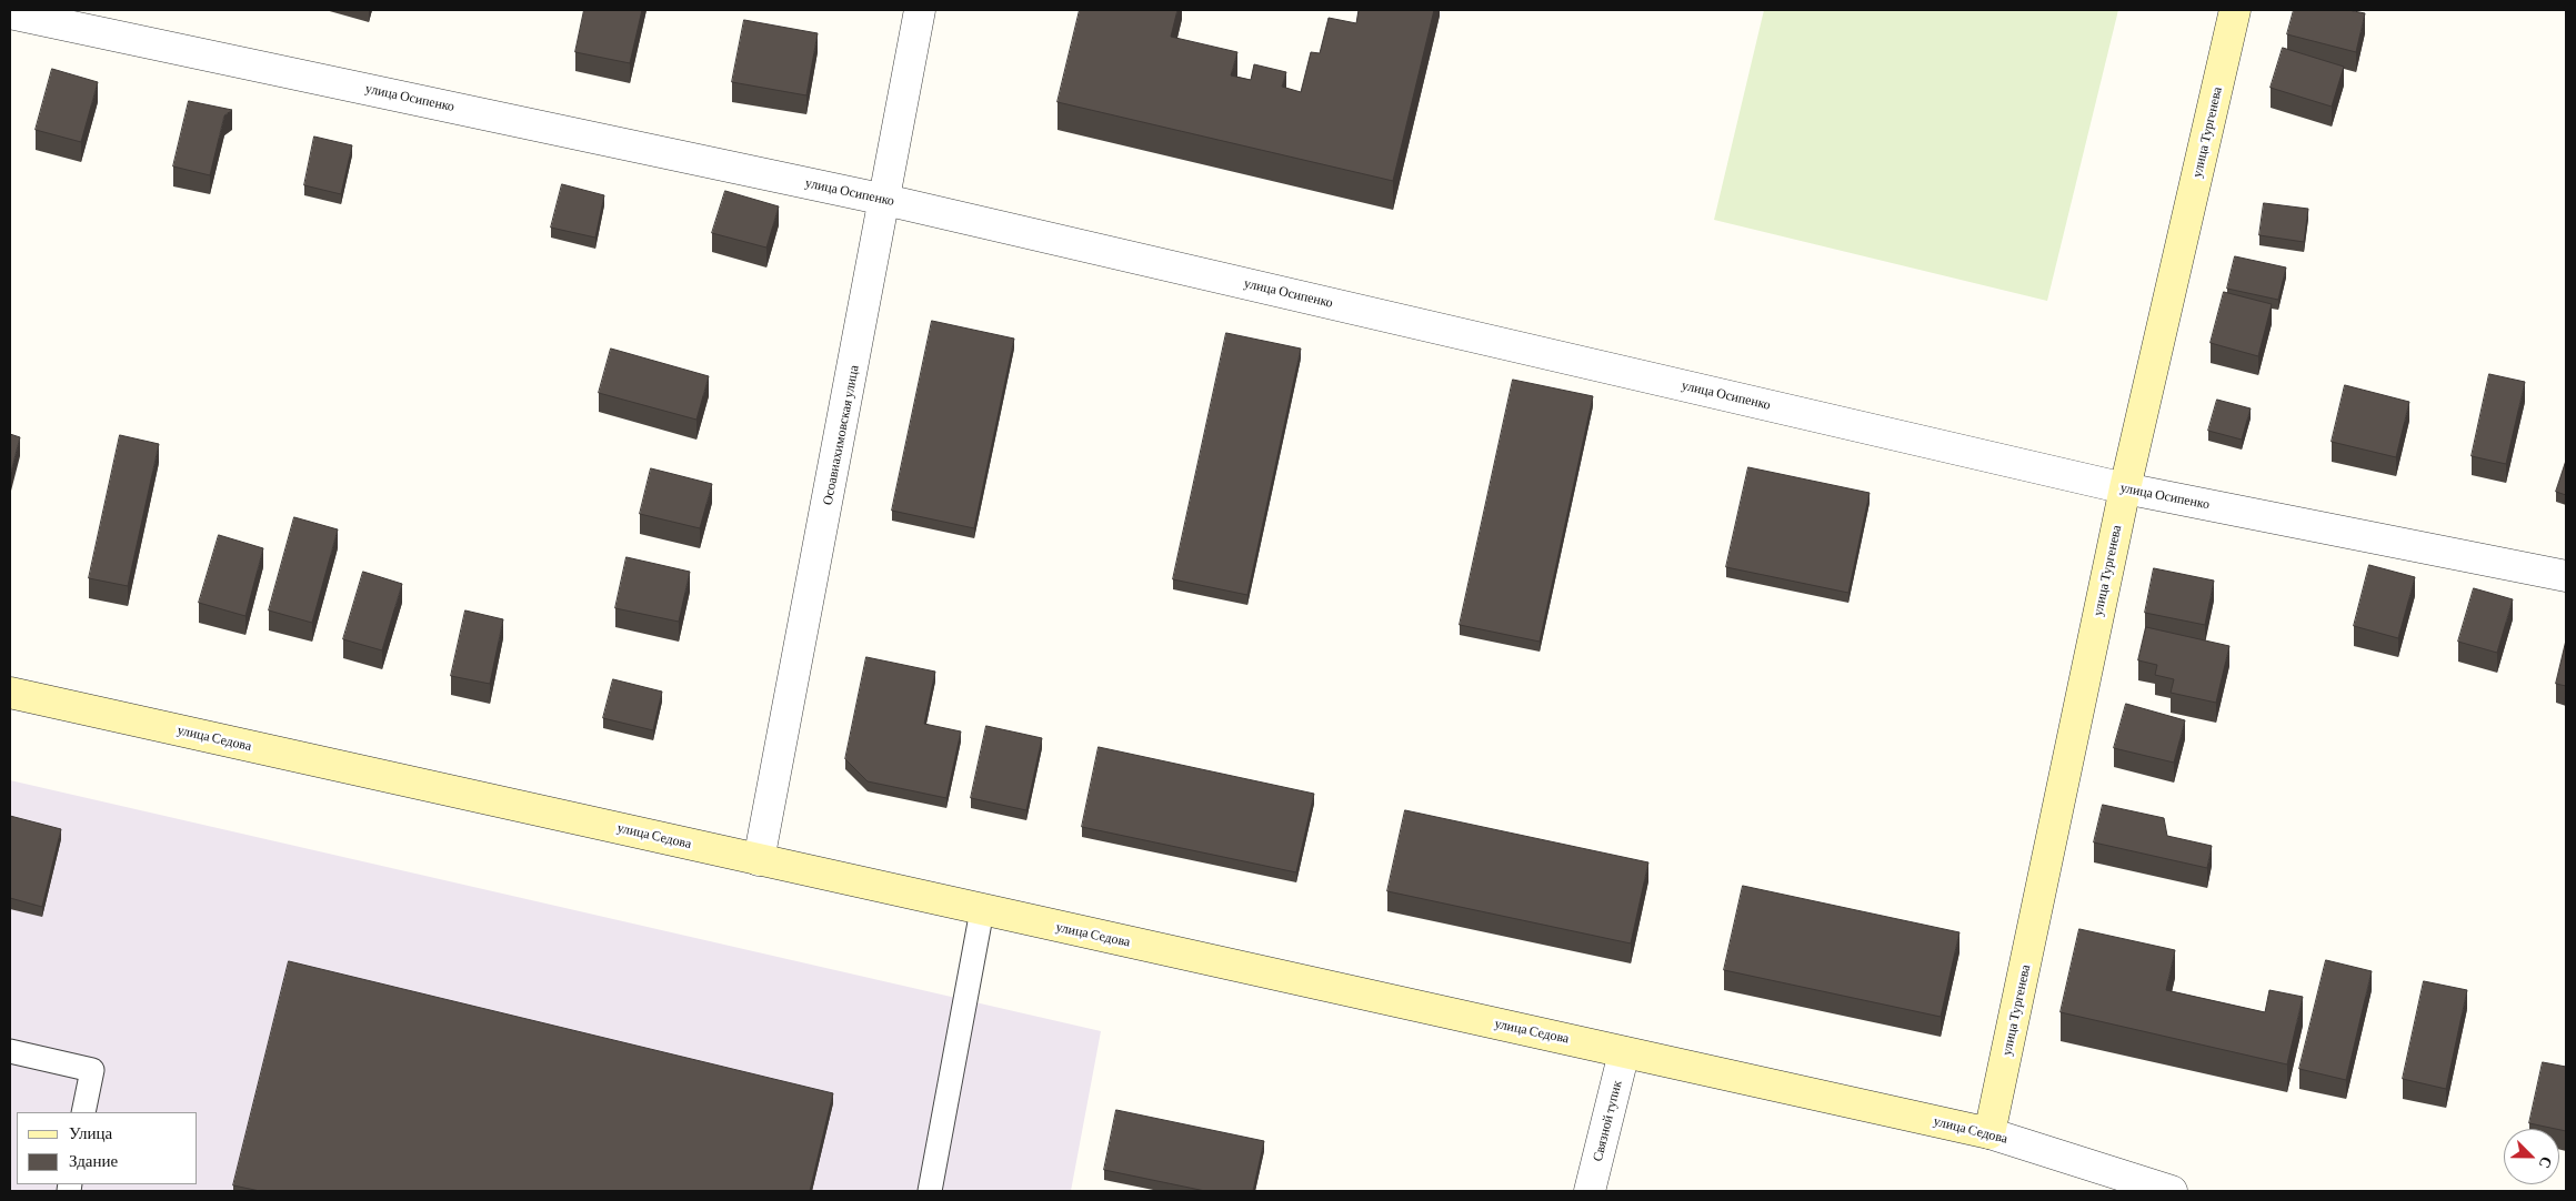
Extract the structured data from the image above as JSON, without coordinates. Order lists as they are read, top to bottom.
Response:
{
  "streets": {
    "main road": ["улица Тургенева", "улица Седова"],
    "street": ["улица Осипенко", "Осоавиахимовская улица", "Связной тупик"]
  },
  "crossings": [
    ["улица Осипенко", "улица Тургенева"],
    ["улица Осипенко", "Осоавиахимовская улица"],
    ["улица Тургенева", "улица Седова"],
    ["Осоавиахимовская улица", "улица Седова"],
    ["улица Седова", "Связной тупик"]
  ],
  "legend": ["Улица", "Здание"],
  "north": "bottom right"
}
